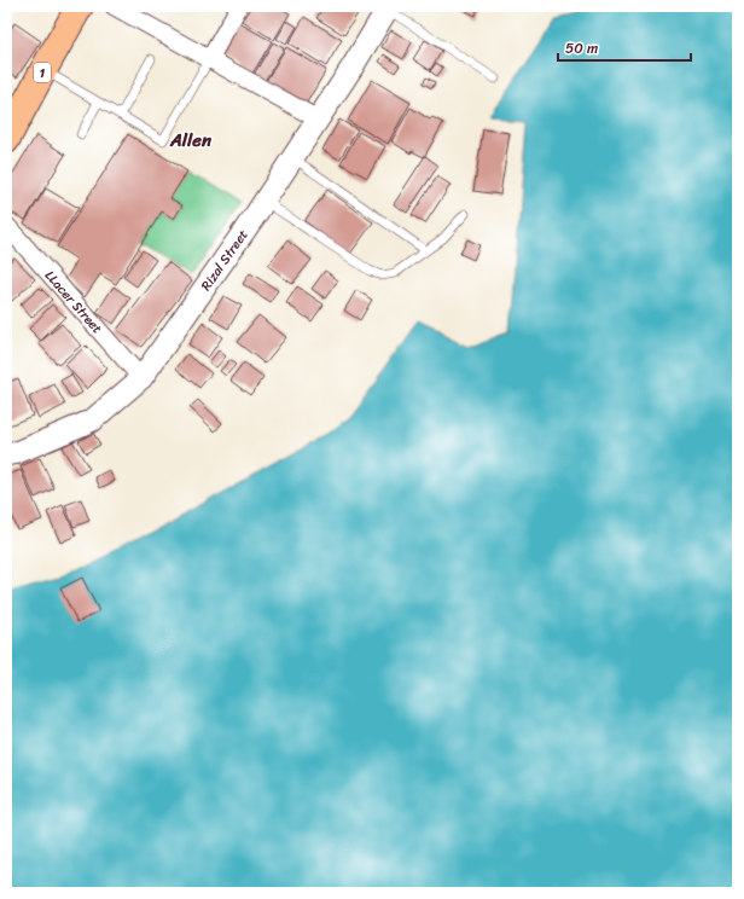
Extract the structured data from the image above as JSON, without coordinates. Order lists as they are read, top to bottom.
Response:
{
  "streets": {
    "highway": ["1"],
    "street": ["Rizal Street", "LLacer Street"]
  },
  "crossings": [
    ["Rizal Street", "LLacer Street"]
  ],
  "districts": ["Allen"],
  "scale_bar": "50 m"
}
